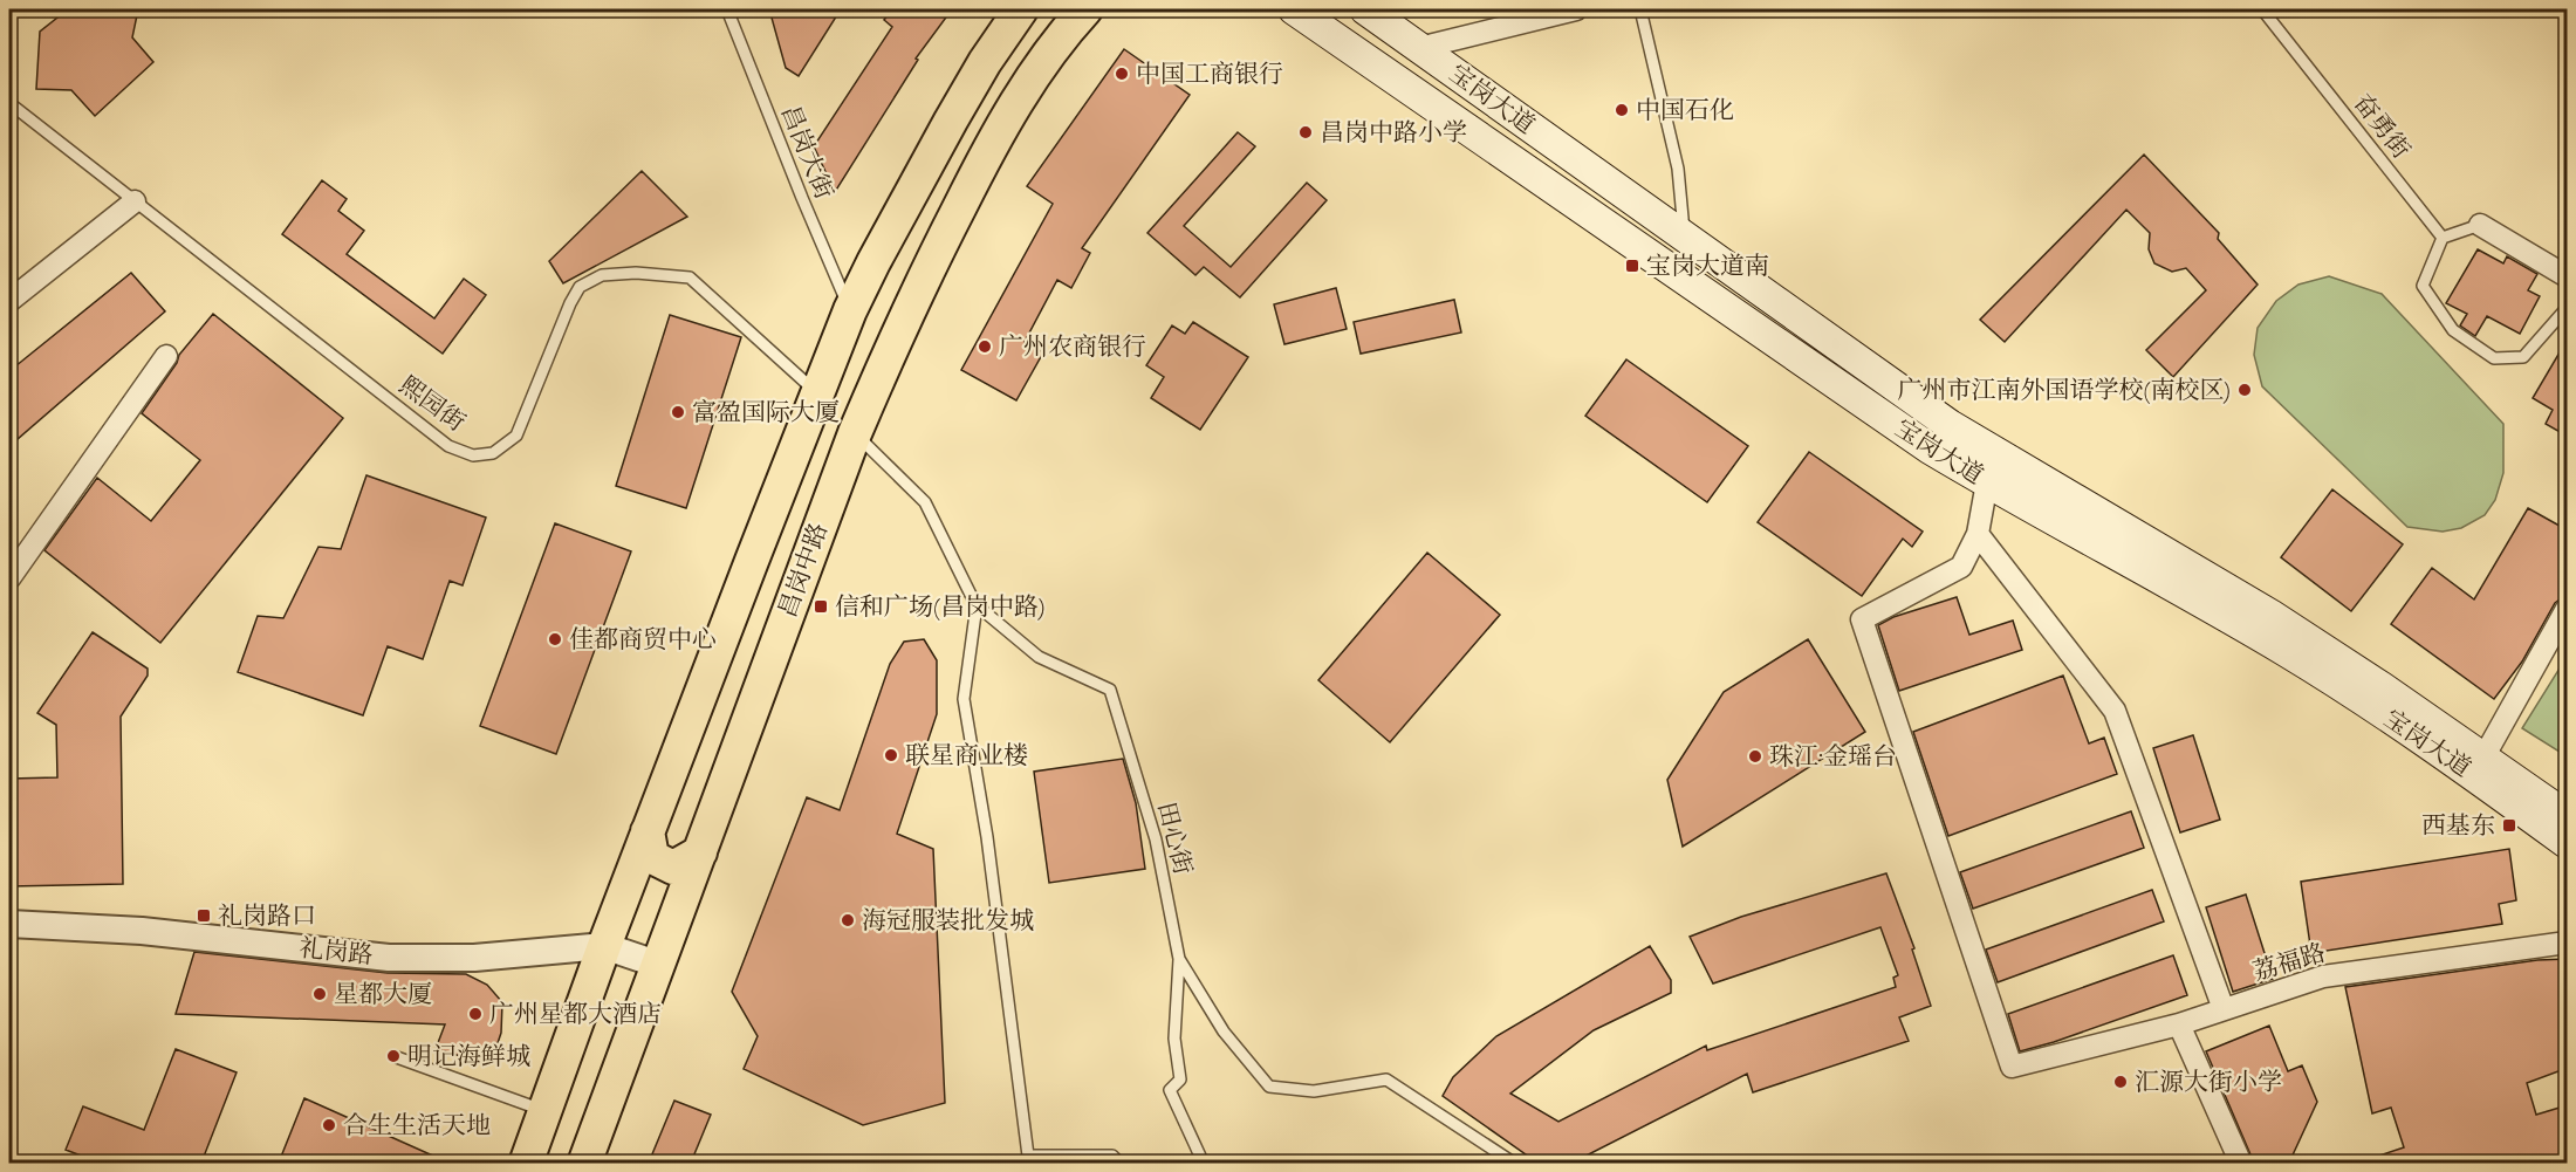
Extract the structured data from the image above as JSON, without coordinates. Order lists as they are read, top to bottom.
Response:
{
  "streets": {
    "main road": ["宝岗大道", "昌岗中路"],
    "street": ["礼岗路", "荔福路"],
    "lane": [
      "奋勇街",
      "昌岗大街",
      "熙园街",
      "田心街"
    ]
  },
  "crossings": [
    ["昌岗大街", "昌岗中路"],
    ["熙园街", "昌岗中路"],
    ["昌岗中路", "田心街"],
    ["昌岗中路", "礼岗路"]
  ],
  "places": {
    "other": [
      "中国工商银行",
      "中国石化",
      "昌岗中路小学",
      "广州农商银行",
      "广州市江南外国语学校(南校区)",
      "富盈国际大厦",
      "佳都商贸中心",
      "联星商业楼",
      "珠江·金瑶台",
      "海冠服装批发城",
      "星都大厦",
      "广州星都大酒店",
      "明记海鲜城",
      "汇源大街小学",
      "合生生活天地"
    ],
    "transit": [
      "宝岗大道南",
      "信和广场(昌岗中路)",
      "西基东",
      "礼岗路口"
    ]
  }
}
